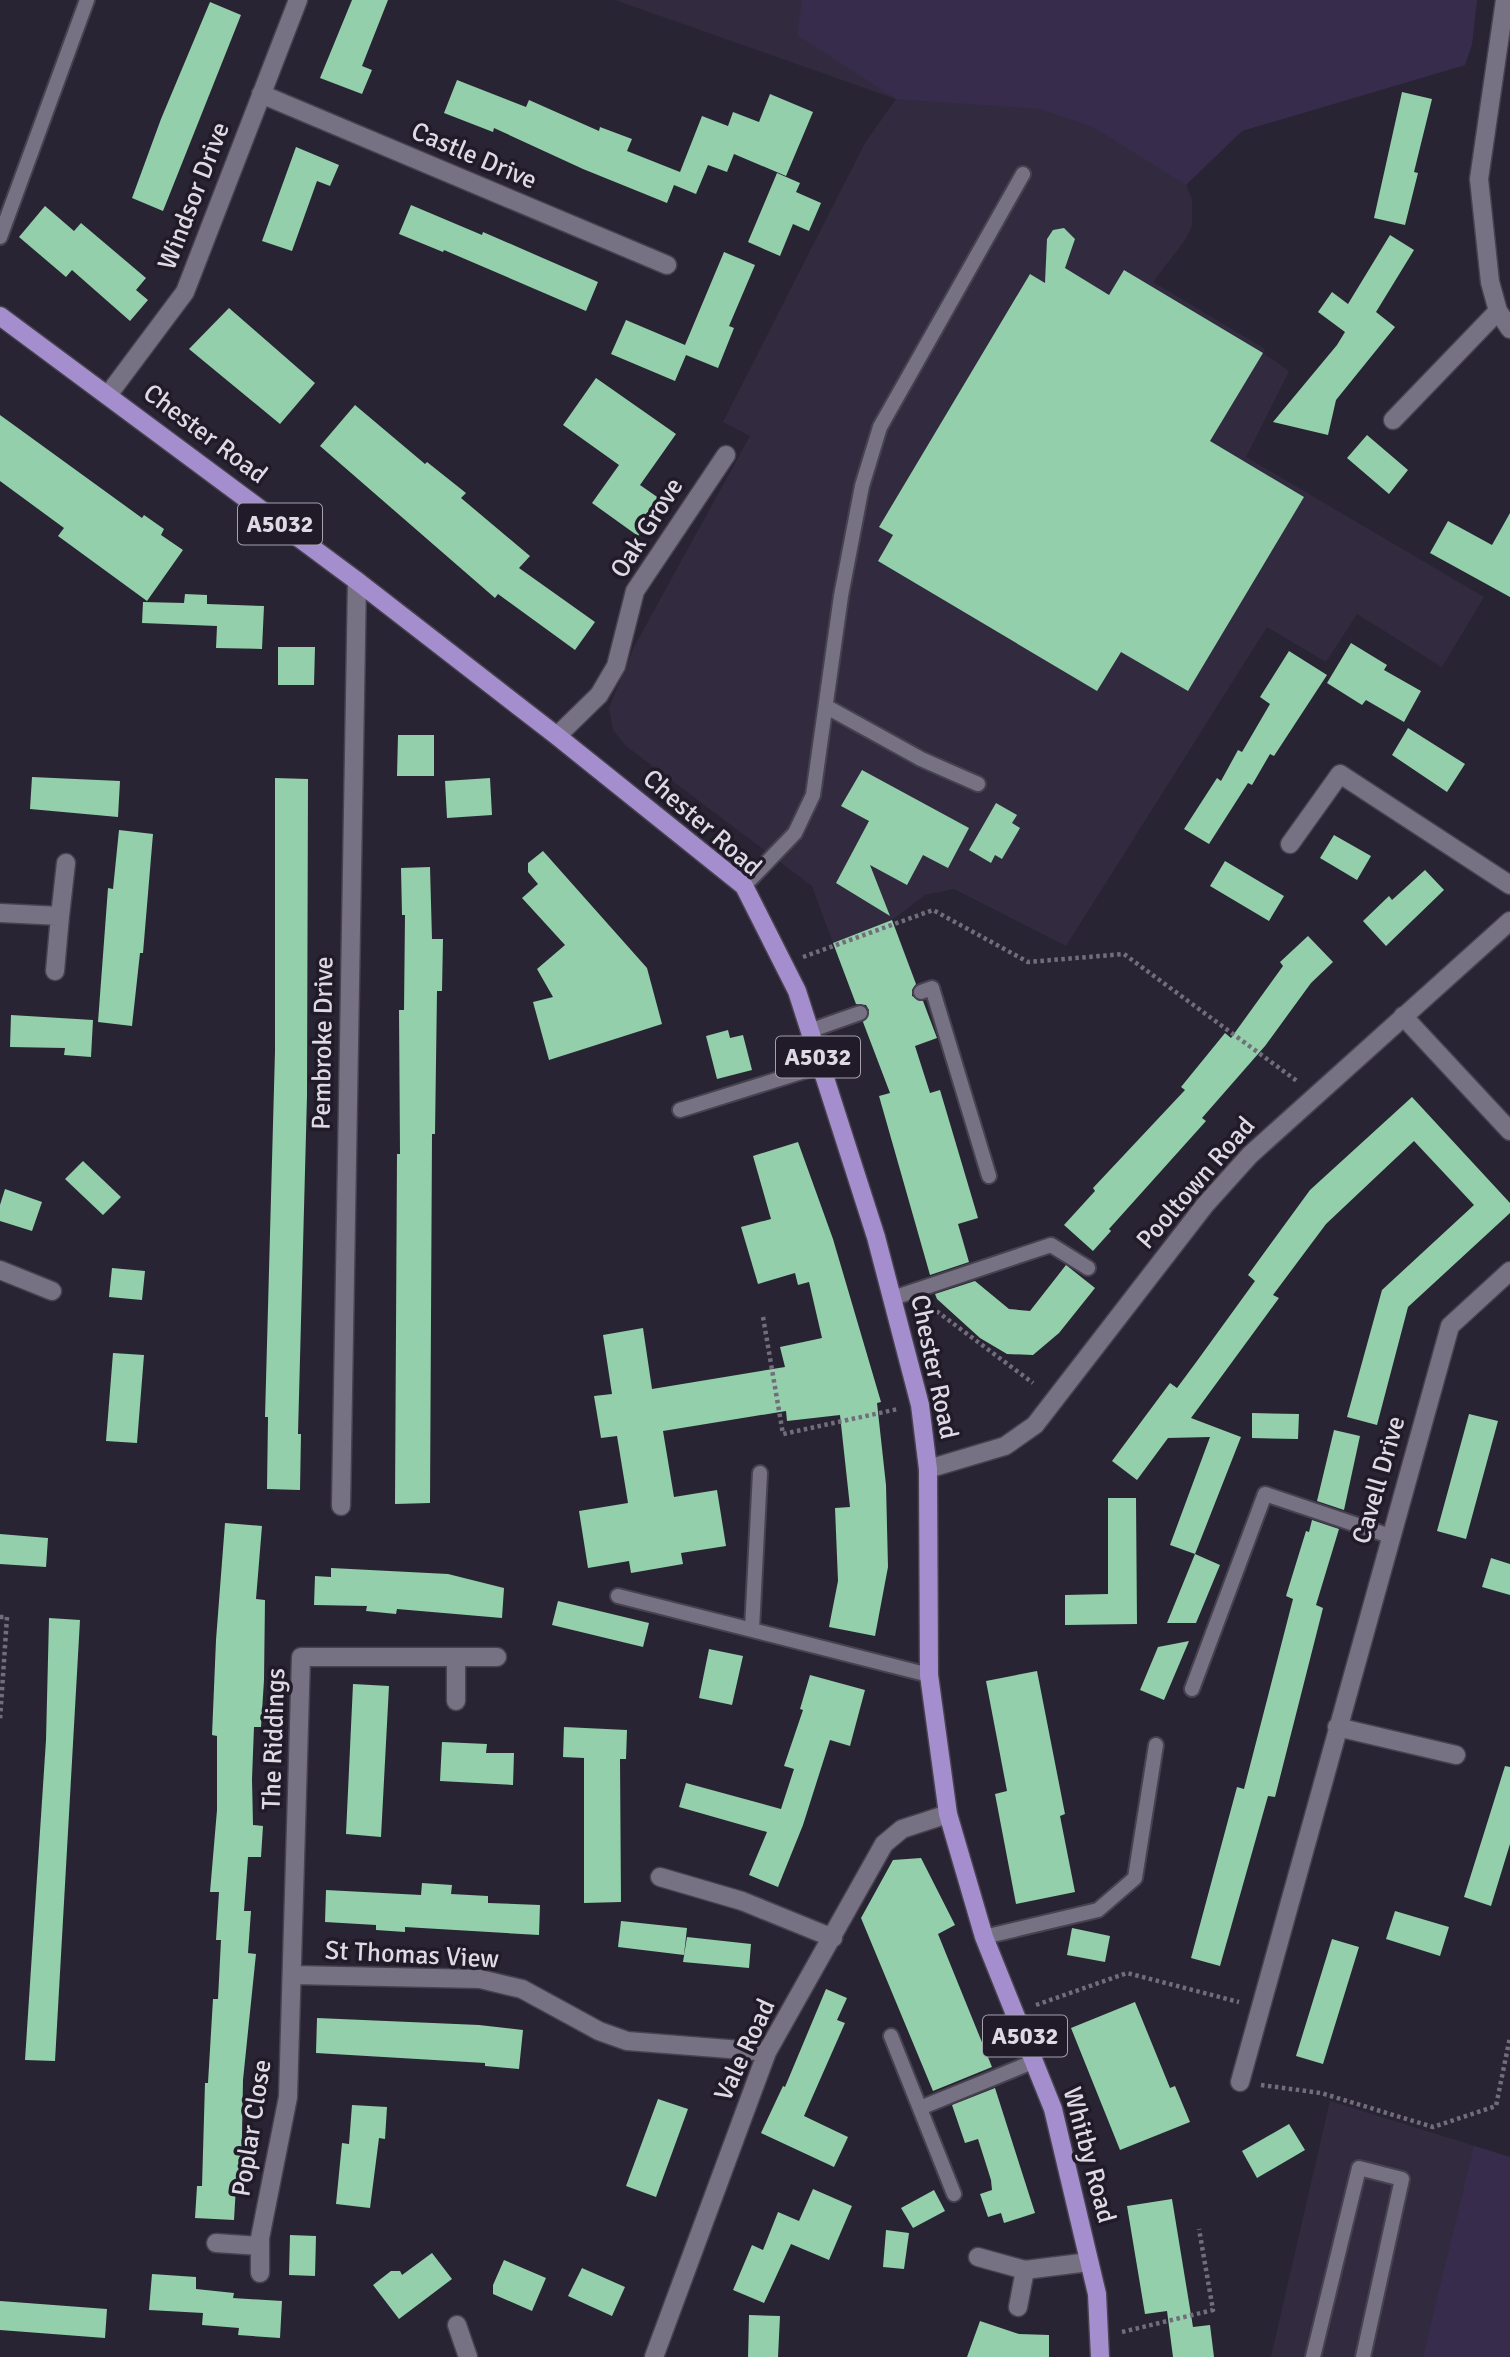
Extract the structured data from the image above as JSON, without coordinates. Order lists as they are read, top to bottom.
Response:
{
  "streets": {
    "main road": ["Chester Road", "A5032", "Whitby Road"],
    "street": [
      "Castle Drive",
      "Windsor Drive",
      "Oak Grove",
      "Pembroke Drive",
      "Pooltown Road",
      "Cavell Drive",
      "The Riddings",
      "St Thomas View",
      "Vale Road",
      "Poplar Close"
    ]
  },
  "crossings": [
    ["Castle Drive", "Windsor Drive"],
    ["Windsor Drive", "Chester Road"],
    ["Chester Road", "Oak Grove"],
    ["Chester Road", "Pembroke Drive"],
    ["Chester Road", "Pooltown Road"],
    ["Chester Road", "Vale Road"],
    ["Chester Road", "Whitby Road"],
    ["The Riddings", "St Thomas View"],
    ["The Riddings", "Poplar Close"],
    ["St Thomas View", "Vale Road"],
    ["St Thomas View", "Poplar Close"],
    ["Vale Road", "Whitby Road"]
  ]
}
